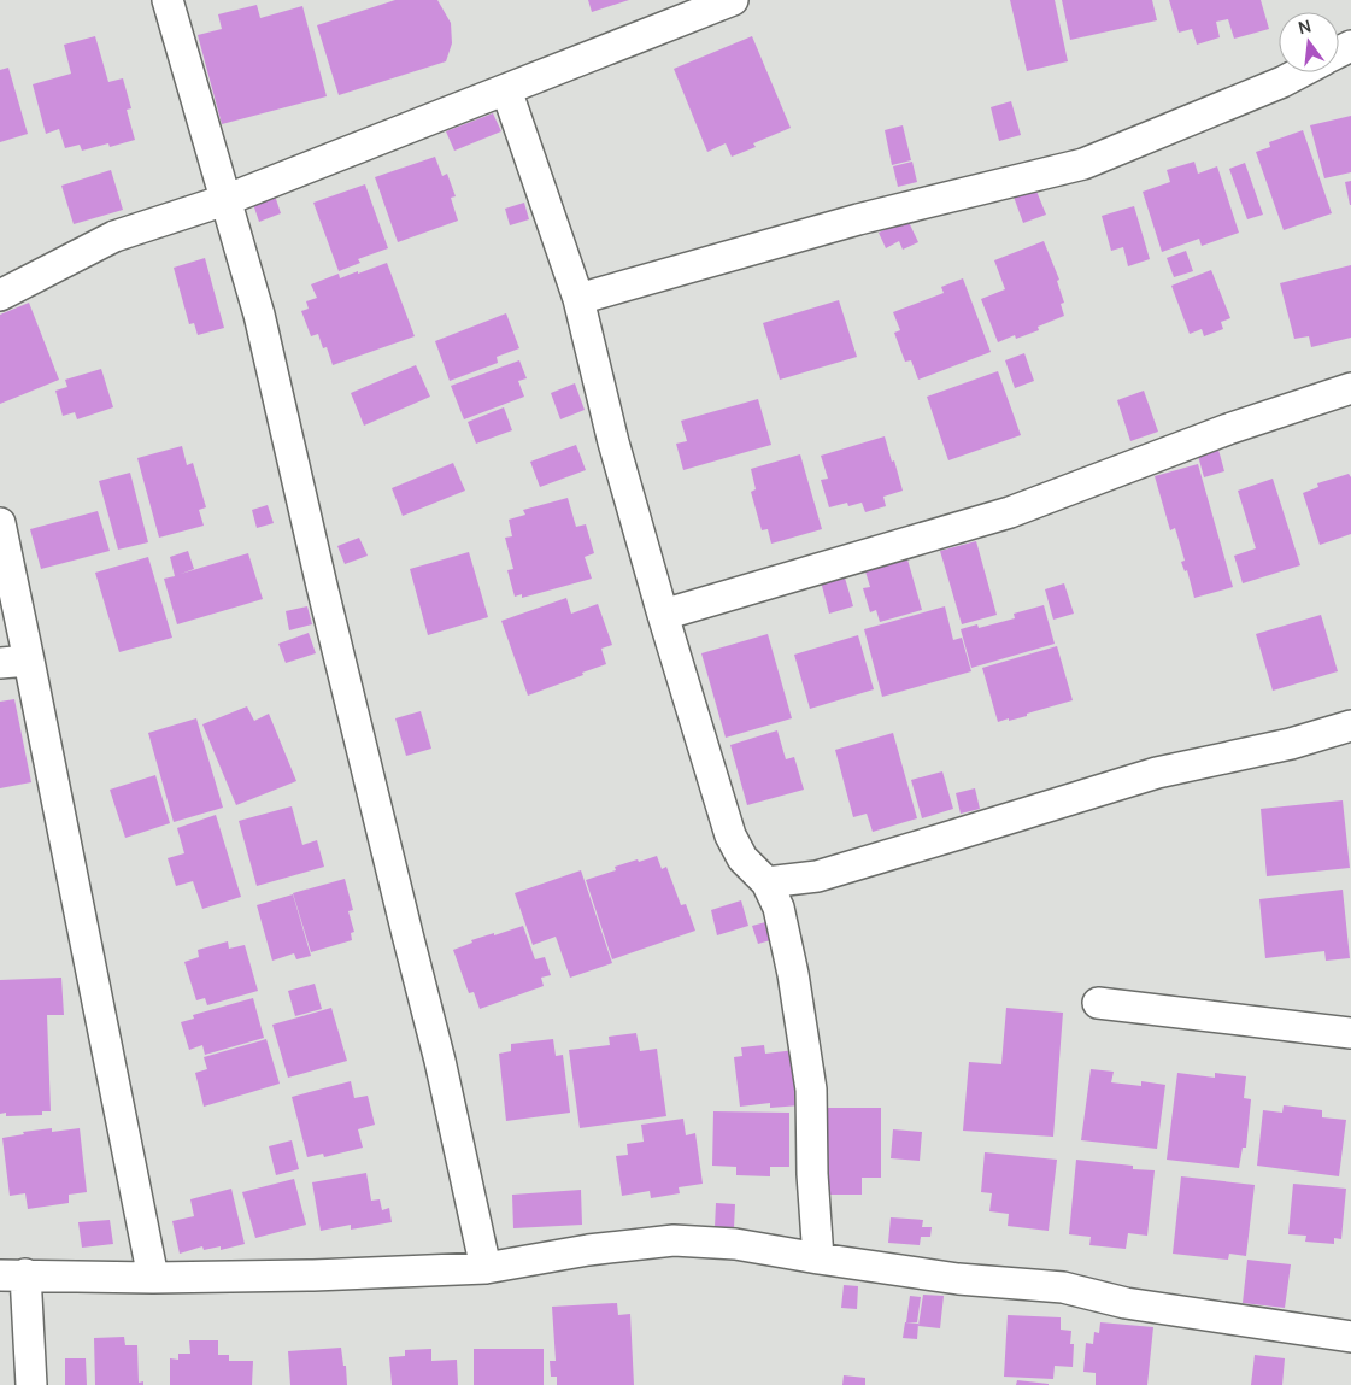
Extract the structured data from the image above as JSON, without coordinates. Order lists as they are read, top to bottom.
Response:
{
  "north": "top"
}
